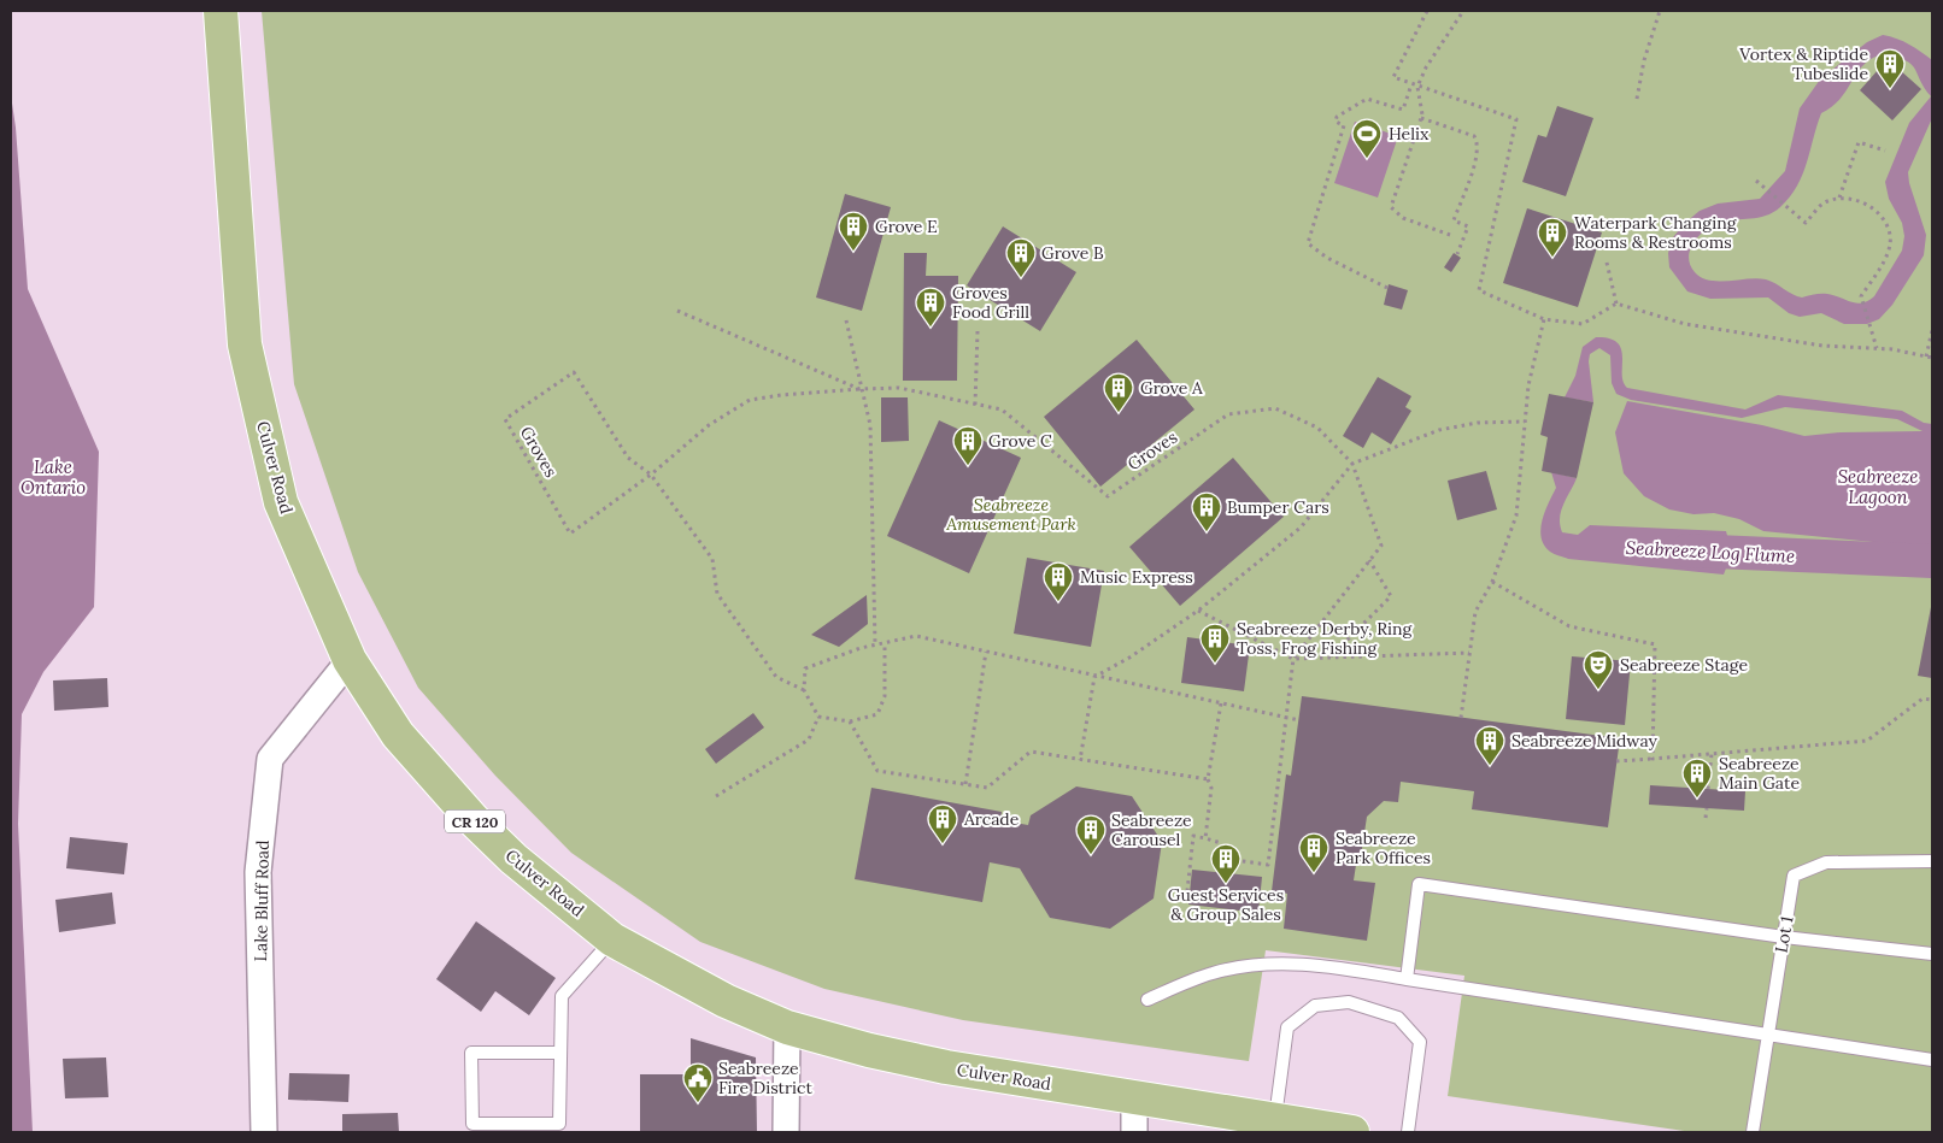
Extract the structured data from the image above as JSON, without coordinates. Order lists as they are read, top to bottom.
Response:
{
  "streets": {
    "main road": ["Culver Road", "CR 120"],
    "street": ["Lake Bluff Road"],
    "lane": ["Lot 1"],
    "path": ["Groves"]
  },
  "crossings": [
    ["Culver Road", "Lake Bluff Road"]
  ],
  "water": ["Lake Ontario", "Seabreeze Lagoon", "Seabreeze Log Flume"],
  "parks": ["Seabreeze Amusement Park"],
  "places": {
    "building": [
      "Vortex & Riptide Tubeslide",
      "Grove E",
      "Waterpark Changing Rooms & Restrooms",
      "Grove B",
      "Groves Food Grill",
      "Grove A",
      "Grove C",
      "Bumper Cars",
      "Music Express",
      "Seabreeze Derby, Ring Toss, Frog Fishing",
      "Seabreeze Midway",
      "Seabreeze Main Gate",
      "Arcade",
      "Seabreeze Carousel",
      "Seabreeze Park Offices",
      "Guest Services & Group Sales"
    ],
    "sports": ["Helix"],
    "theatre": ["Seabreeze Stage"],
    "public building": ["Seabreeze Fire District"]
  }
}
